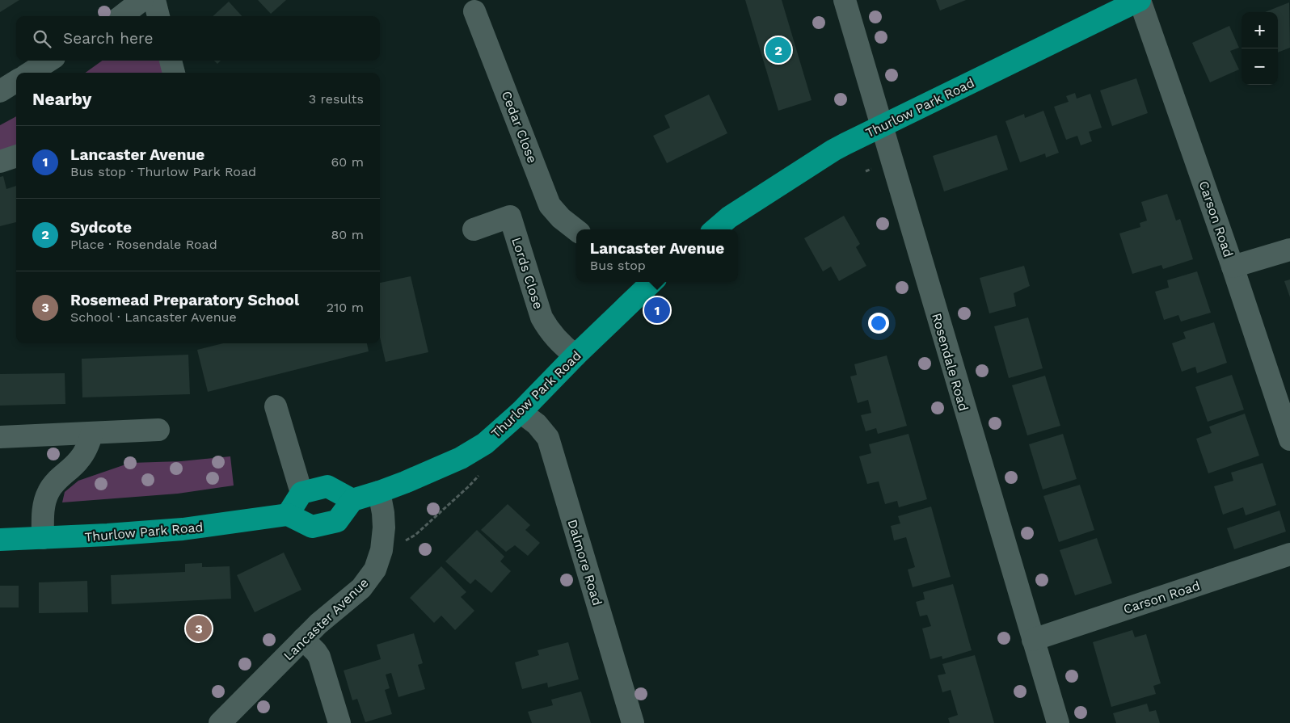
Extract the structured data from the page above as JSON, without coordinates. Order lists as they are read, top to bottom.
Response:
{
  "streets": {
    "highway": ["Thurlow Park Road"],
    "street": [
      "Cedar Close",
      "Carson Road",
      "Lords Close",
      "Rosendale Road",
      "Dalmore Road",
      "Lancaster Avenue"
    ]
  },
  "crossings": [
    ["Thurlow Park Road", "Carson Road"],
    ["Thurlow Park Road", "Lords Close"],
    ["Thurlow Park Road", "Rosendale Road"],
    ["Thurlow Park Road", "Dalmore Road"],
    ["Thurlow Park Road", "Lancaster Avenue"],
    ["Carson Road", "Rosendale Road"]
  ],
  "page": {
    "map_buttons": ["+", "−"],
    "search": "Search here",
    "pins": ["2", "1", "3"],
    "heading": ["Nearby", "3 results"],
    "list": [
      {
        "mark": "1",
        "name": "Lancaster Avenue",
        "note": "Bus stop · Thurlow Park Road",
        "value": "60 m"
      },
      {
        "mark": "2",
        "name": "Sydcote",
        "note": "Place · Rosendale Road",
        "value": "80 m"
      },
      {
        "mark": "3",
        "name": "Rosemead Preparatory School",
        "note": "School · Lancaster Avenue",
        "value": "210 m"
      }
    ],
    "popup": ["Lancaster Avenue", "Bus stop"]
  }
}
